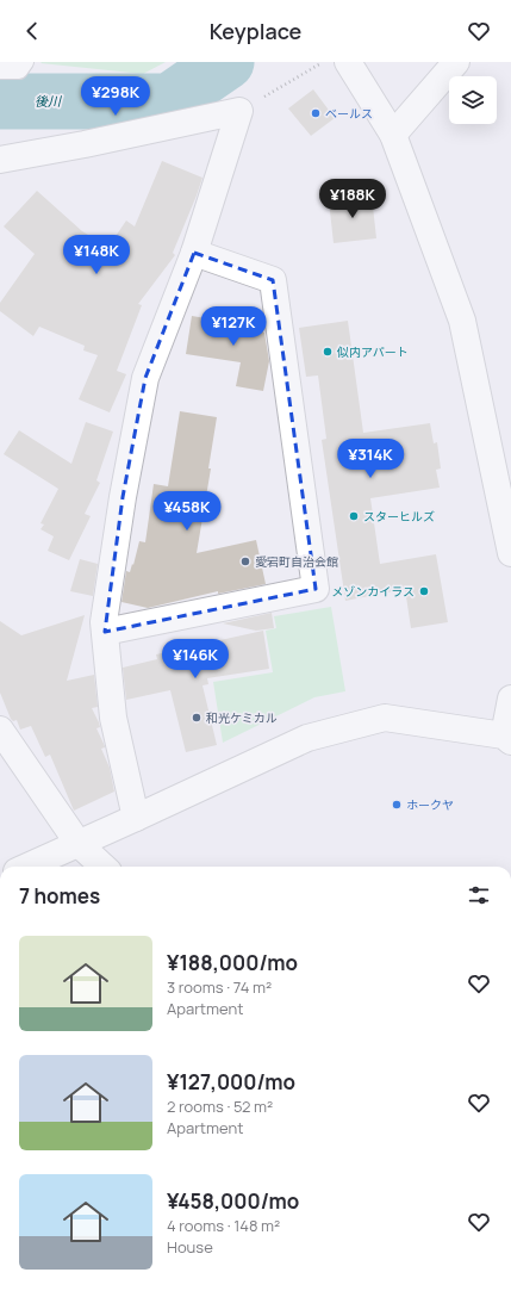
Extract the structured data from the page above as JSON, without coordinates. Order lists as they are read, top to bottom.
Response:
{
  "water": ["後川"],
  "places": [
    "ベールス",
    "似内アパート",
    "スターヒルズ",
    "愛宕町自治会館",
    "メゾンカイラス",
    "和光ケミカル",
    "ホークヤ"
  ],
  "page": {
    "header": "Keyplace",
    "price": [
      "¥298K",
      "¥188K",
      "¥148K",
      "¥127K",
      "¥314K",
      "¥458K",
      "¥146K"
    ],
    "heading": "7 homes",
    "list": [
      {
        "name": "¥188,000/mo",
        "note": "3 rooms · 74 m² · Apartment"
      },
      {
        "name": "¥127,000/mo",
        "note": "2 rooms · 52 m² · Apartment"
      },
      {
        "name": "¥458,000/mo",
        "note": "4 rooms · 148 m² · House"
      }
    ]
  }
}
